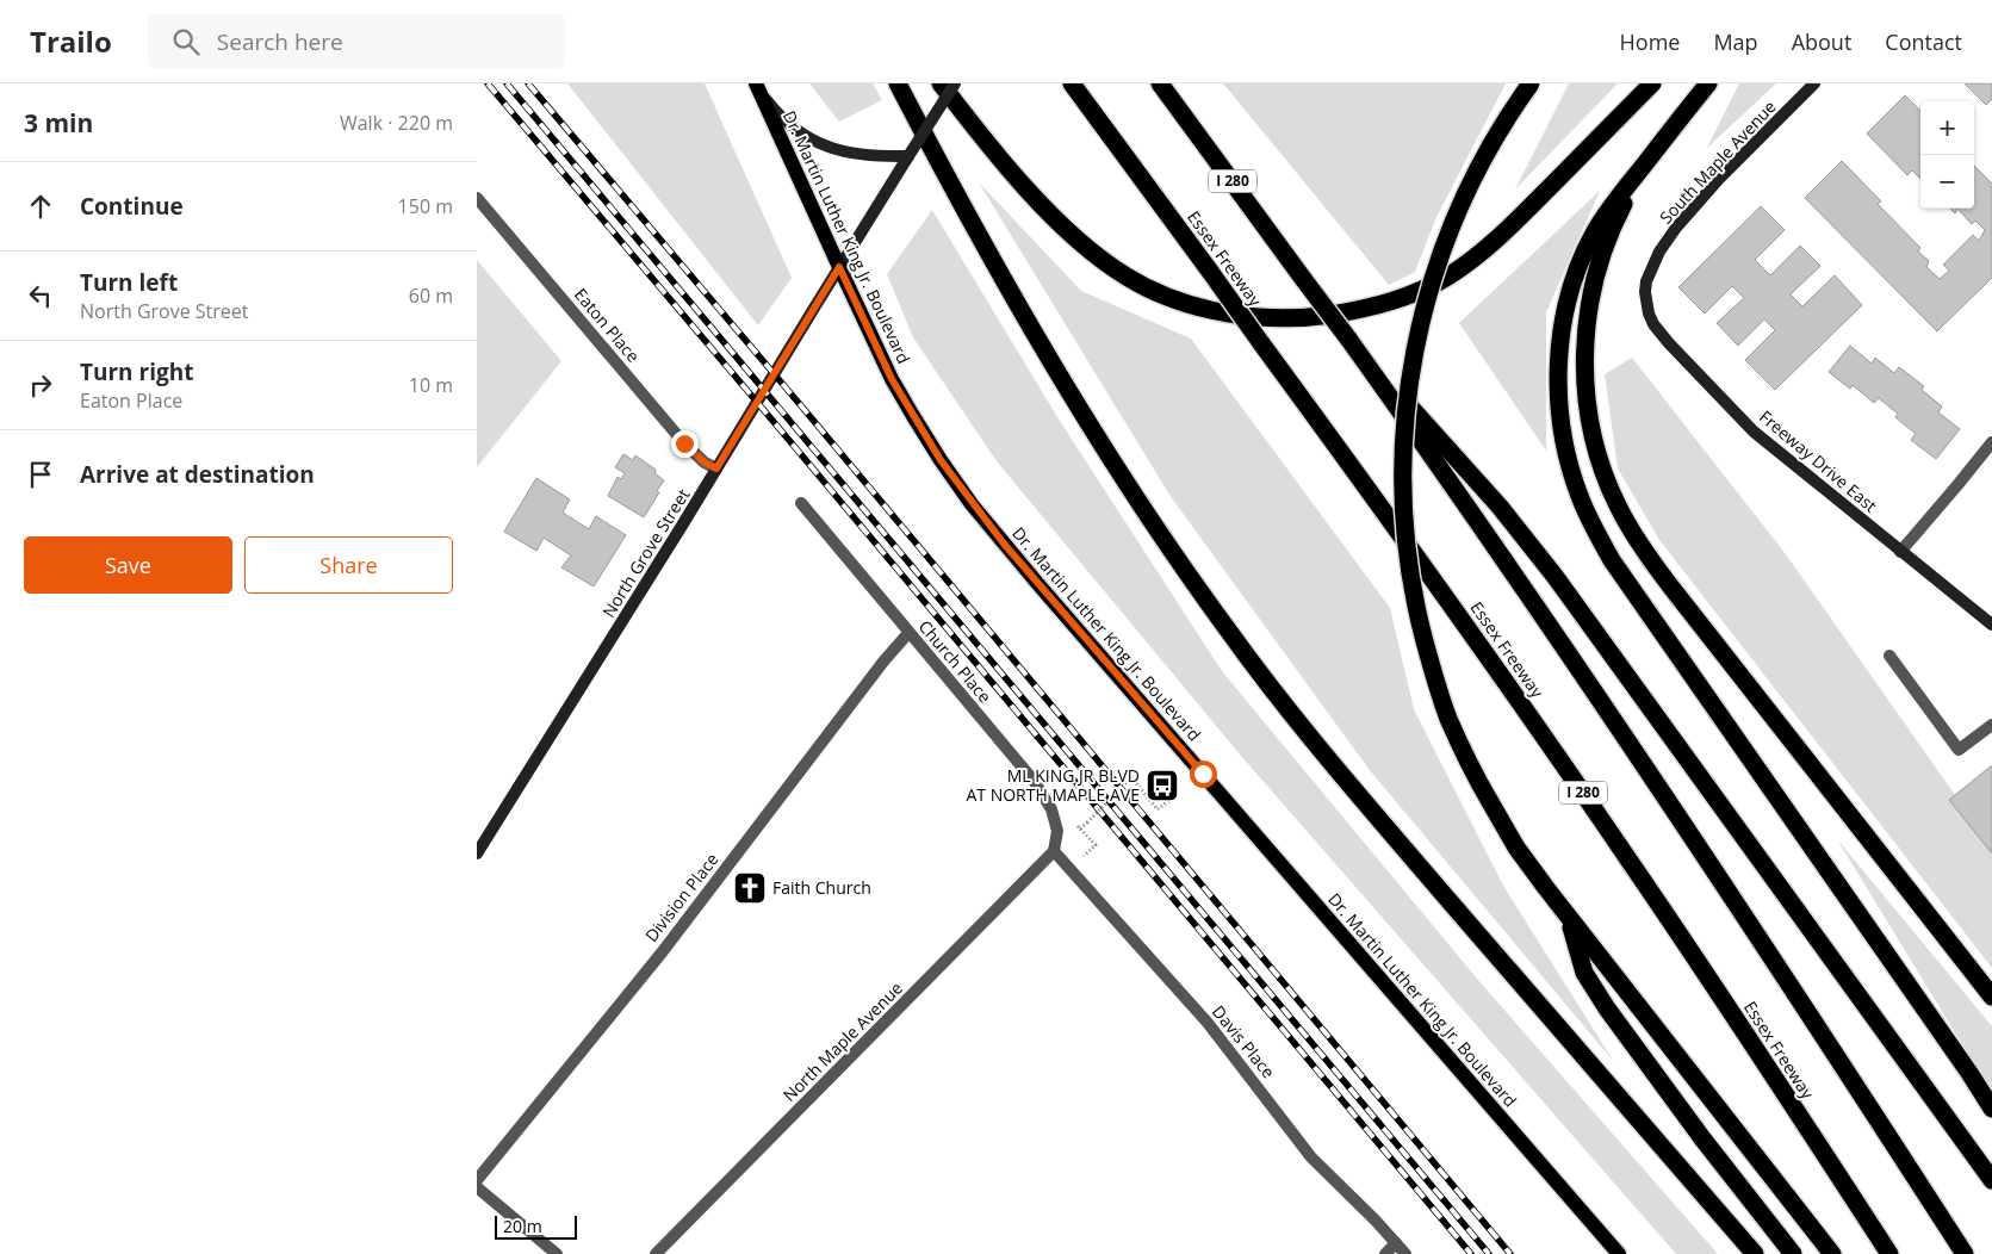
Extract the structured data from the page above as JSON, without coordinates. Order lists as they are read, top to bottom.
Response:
{
  "streets": {
    "highway": ["I 280", "Essex Freeway"],
    "main road": [
      "South Maple Avenue",
      "Dr. Martin Luther King Jr. Boulevard",
      "Freeway Drive East",
      "North Grove Street"
    ],
    "street": [
      "Eaton Place",
      "Church Place",
      "Division Place",
      "North Maple Avenue",
      "Davis Place"
    ]
  },
  "crossings": [
    ["South Maple Avenue", "Freeway Drive East"],
    ["Dr. Martin Luther King Jr. Boulevard", "North Grove Street"],
    ["Eaton Place", "North Grove Street"],
    ["Church Place", "Division Place"],
    ["Church Place", "North Maple Avenue"],
    ["Church Place", "Davis Place"],
    ["North Maple Avenue", "Davis Place"]
  ],
  "places": {
    "bus stop": ["ML KING JR BLVD AT NORTH MAPLE AVE"],
    "church": ["Faith Church"]
  },
  "scale_bar": "20 m",
  "page": {
    "header": "Trailo",
    "search": "Search here",
    "nav": [
      "Home",
      "Map",
      "About",
      "Contact"
    ],
    "heading": ["3 min", "Walk · 220 m"],
    "map_buttons": ["+", "−"],
    "list": [
      ["Continue", "150 m"],
      ["Turn left", "North Grove Street", "60 m"],
      ["Turn right", "Eaton Place", "10 m"],
      "Arrive at destination"
    ],
    "buttons": ["Save", "Share"],
    "scale": "20 m"
  }
}
